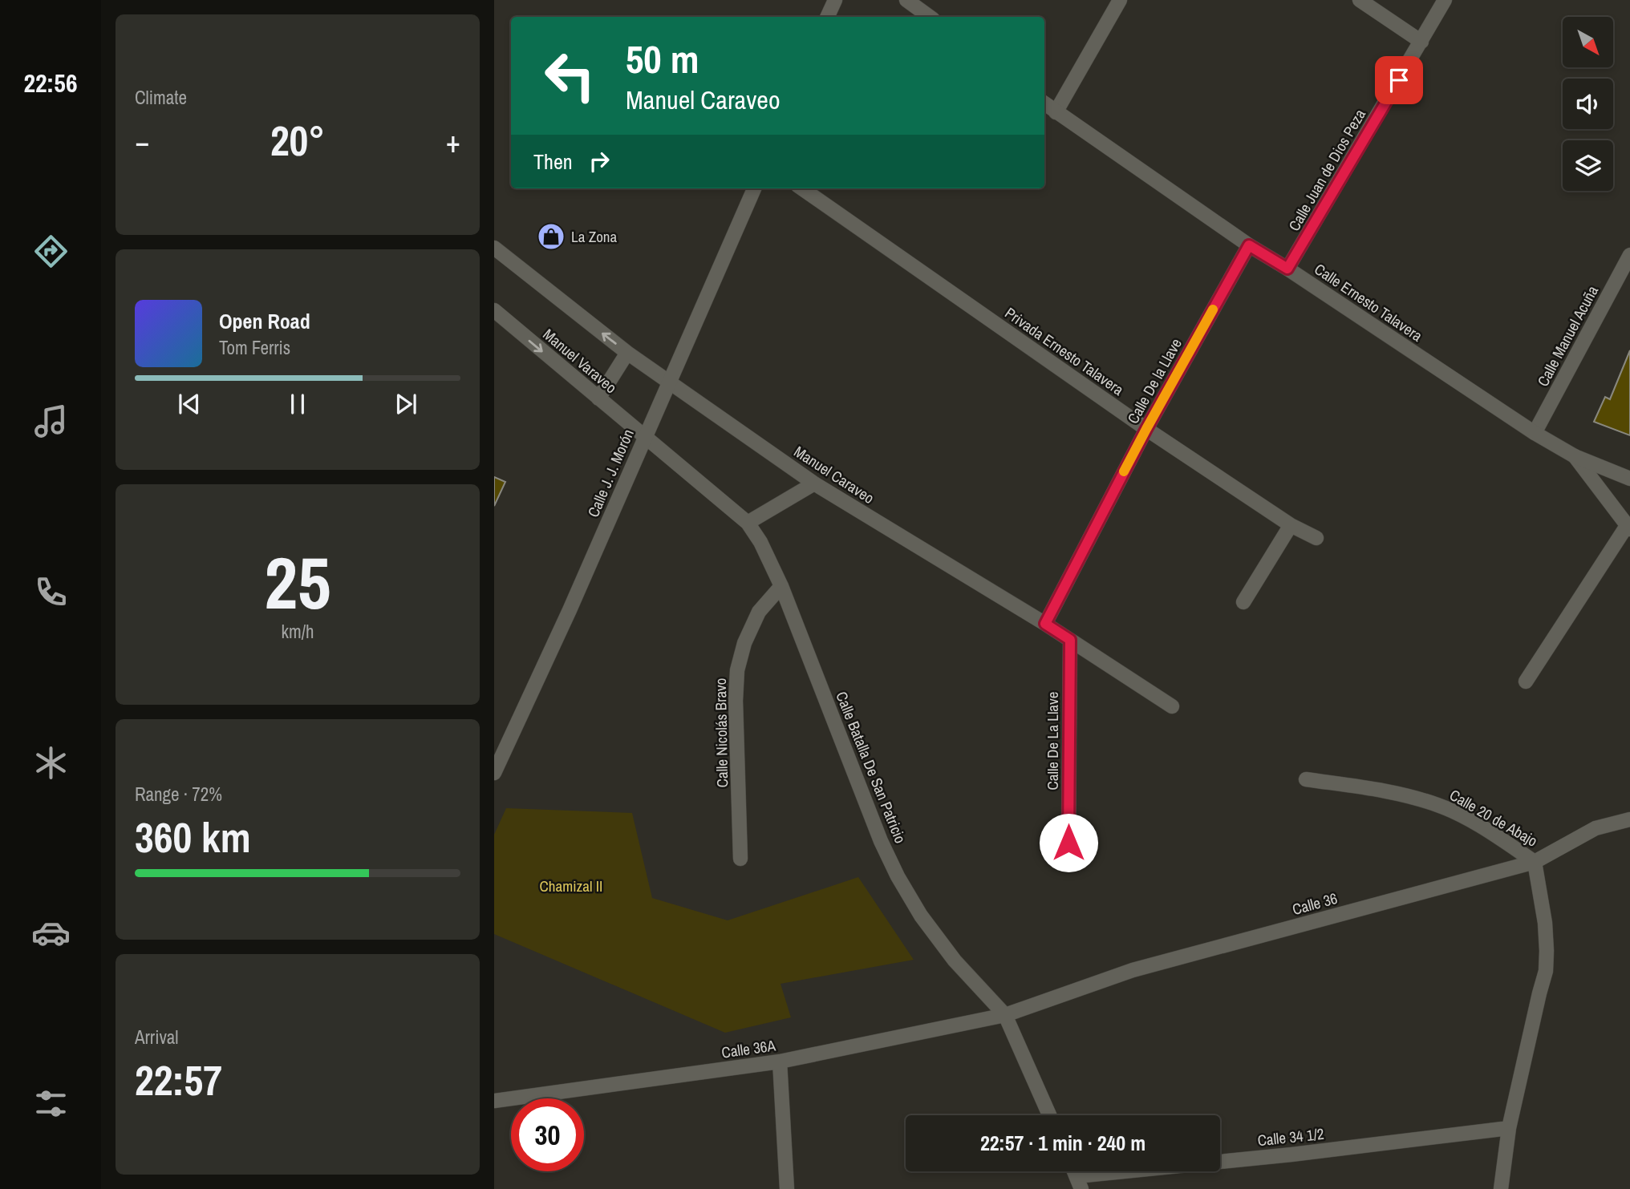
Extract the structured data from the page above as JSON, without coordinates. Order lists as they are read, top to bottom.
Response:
{
  "streets": {
    "street": [
      "Calle Juan de Dios Peza",
      "Calle Ernesto Talavera",
      "Calle Manuel Acuña",
      "Privada Ernesto Talavera",
      "Manuel Varaveo",
      "Calle De la Llave",
      "Calle J. J. Morón",
      "Manuel Caraveo",
      "Calle Nicolás Bravo",
      "Calle De La Llave",
      "Calle Batalla De San Patricio",
      "Calle 20 de Abajo",
      "Calle 36",
      "Calle 36A",
      "Calle 34 1/2"
    ]
  },
  "crossings": [
    ["Calle Juan de Dios Peza", "Calle Ernesto Talavera"],
    ["Calle Ernesto Talavera", "Calle Manuel Acuña"],
    ["Calle Ernesto Talavera", "Calle De la Llave"],
    ["Privada Ernesto Talavera", "Calle De la Llave"],
    ["Manuel Varaveo", "Calle J. J. Morón"],
    ["Manuel Varaveo", "Calle Batalla De San Patricio"],
    ["Calle De la Llave", "Manuel Caraveo"],
    ["Calle J. J. Morón", "Manuel Caraveo"],
    ["Calle J. J. Morón", "Calle Batalla De San Patricio"],
    ["Manuel Caraveo", "Calle De La Llave"],
    ["Calle Nicolás Bravo", "Calle Batalla De San Patricio"],
    ["Calle Batalla De San Patricio", "Calle 36"],
    ["Calle Batalla De San Patricio", "Calle 36A"],
    ["Calle 20 de Abajo", "Calle 36"],
    ["Calle 20 de Abajo", "Calle 34 1/2"],
    ["Calle 36", "Calle 36A"]
  ],
  "one_way": ["Manuel Varaveo"],
  "parks": ["Chamizal II"],
  "places": {
    "shop": ["La Zona"]
  },
  "north": "bottom right",
  "page": {
    "tabs": "22:56",
    "tile": [
      "Climate",
      ["25", "km/h"],
      ["Range · 72%", "360 km"],
      ["Arrival", "22:57"]
    ],
    "turn": ["50 m", "Manuel Caraveo"],
    "heat": ["−", "20°", "+"],
    "then": "Then",
    "song": ["Open Road", "Tom Ferris"],
    "limit": "30",
    "trip": "22:57 · 1 min · 240 m"
  }
}
